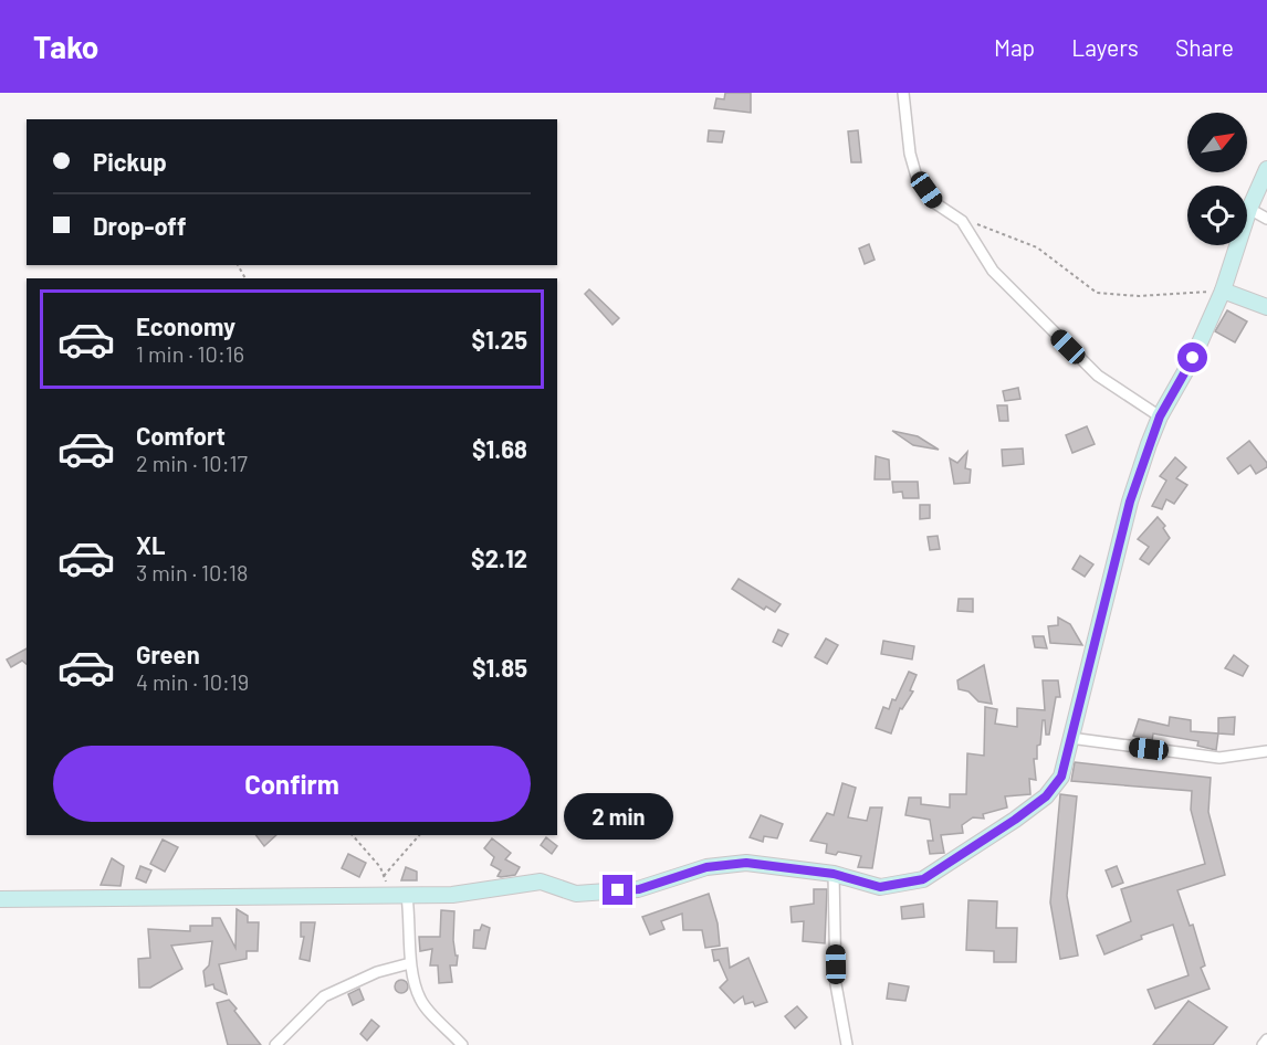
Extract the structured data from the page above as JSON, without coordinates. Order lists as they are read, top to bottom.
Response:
{
  "north": "top right",
  "page": {
    "header": "Tako",
    "nav": ["Map", "Layers", "Share"],
    "banner": ["Pickup", "Drop-off"],
    "list": [
      {
        "name": "Economy",
        "note": "1 min · 10:16",
        "value": "$1.25"
      },
      {
        "name": "Comfort",
        "note": "2 min · 10:17",
        "value": "$1.68"
      },
      {
        "name": "XL",
        "note": "3 min · 10:18",
        "value": "$2.12"
      },
      {
        "name": "Green",
        "note": "4 min · 10:19",
        "value": "$1.85"
      }
    ],
    "buttons": "Confirm",
    "bubble": "2 min"
  }
}
